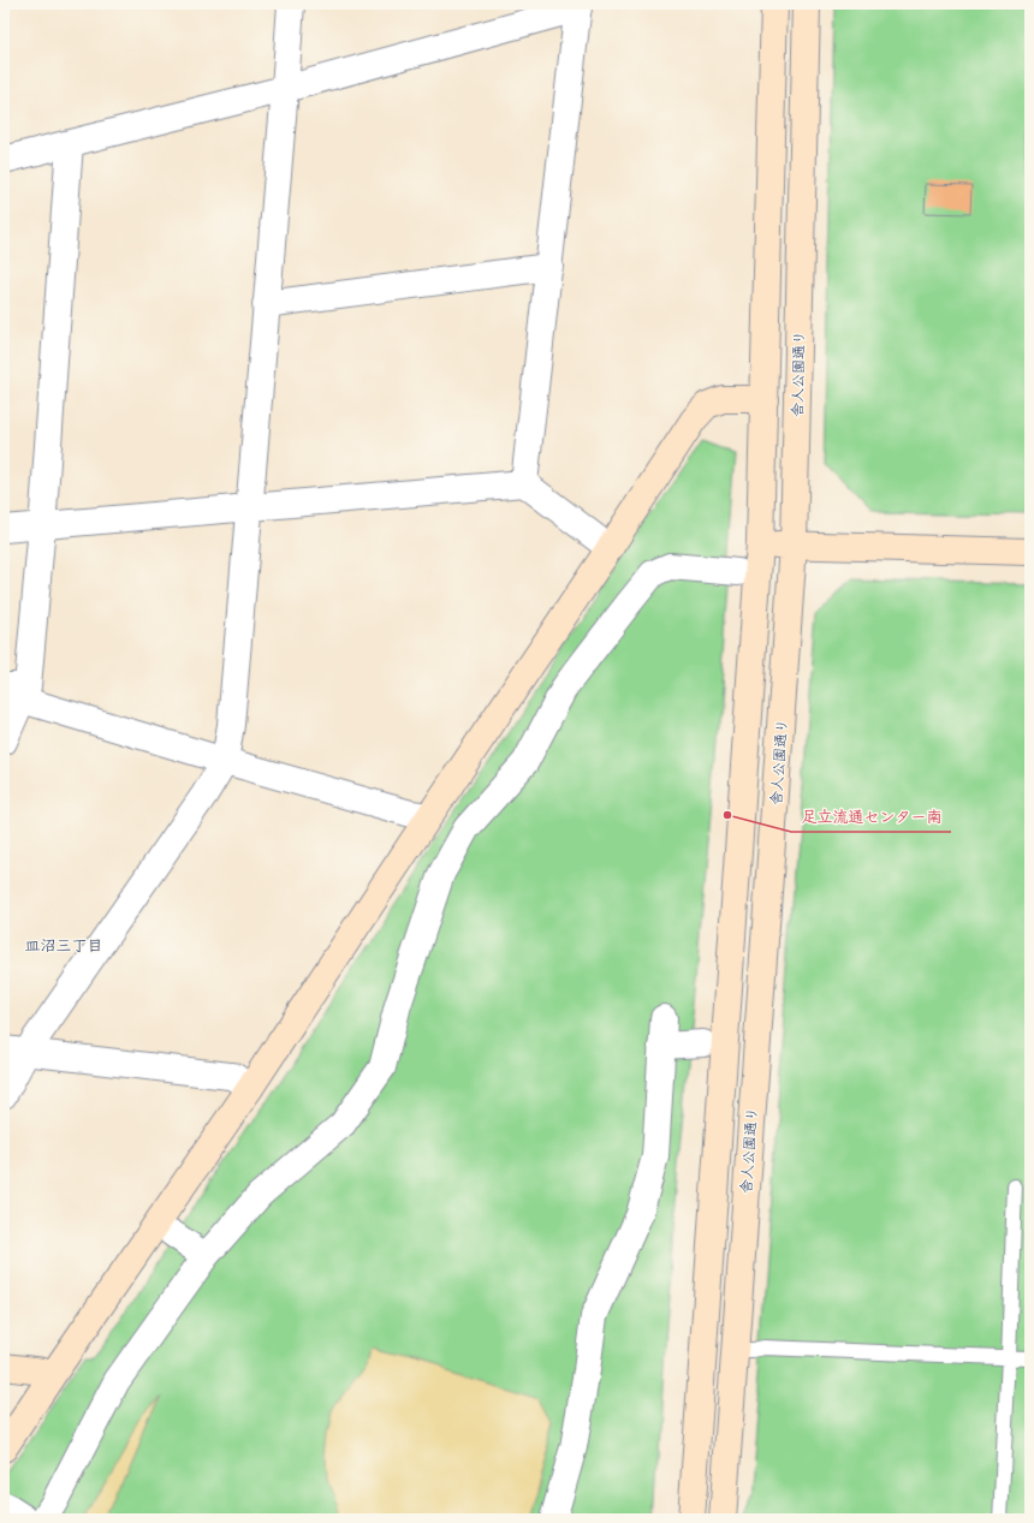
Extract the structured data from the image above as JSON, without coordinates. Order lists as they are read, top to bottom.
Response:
{
  "streets": {
    "street": ["舎人公園通り"]
  },
  "districts": ["皿沼三丁目"],
  "places": ["足立流通センター南"]
}
